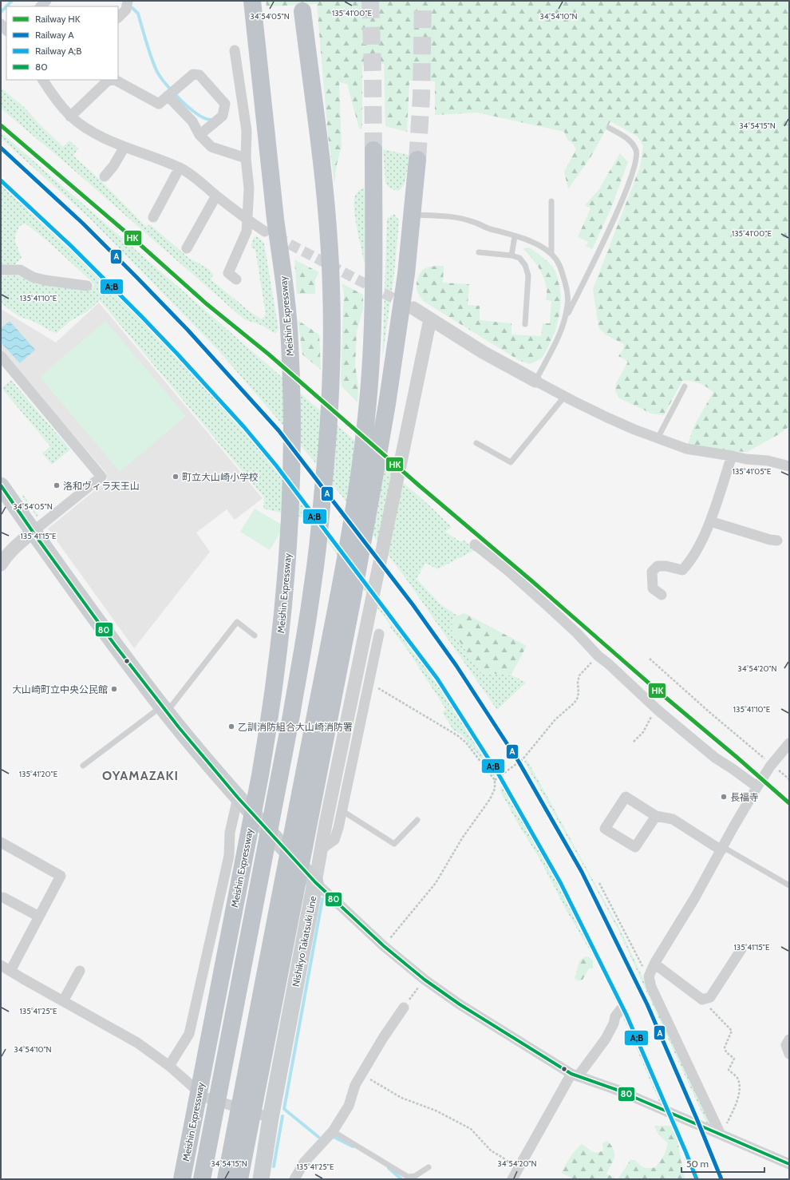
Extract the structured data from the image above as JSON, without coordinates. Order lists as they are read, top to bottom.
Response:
{
  "streets": {
    "highway": ["Meishin Expressway"],
    "main road": ["Nishikyo Takatsuki Line"]
  },
  "districts": ["OYAMAZAKI"],
  "places": [
    "町立大山崎小学校",
    "洛和ヴィラ天王山",
    "大山崎町立中央公民館",
    "乙訓消防組合大山崎消防署",
    "長福寺"
  ],
  "lines": [
    "rail line HK",
    "rail line A",
    "rail line A;B",
    "transit line 80"
  ],
  "legend": [
    "Railway HK",
    "Railway A",
    "Railway A;B",
    "80"
  ],
  "scale_bar": "50 m",
  "coordinates": [
    "135°41'00\"E",
    "34°54'05\"N",
    "34°54'10\"N",
    "34°54'15\"N",
    "135°41'10\"E",
    "135°41'05\"E",
    "135°41'15\"E",
    "34°54'20\"N",
    "135°41'20\"E",
    "135°41'25\"E"
  ]
}
